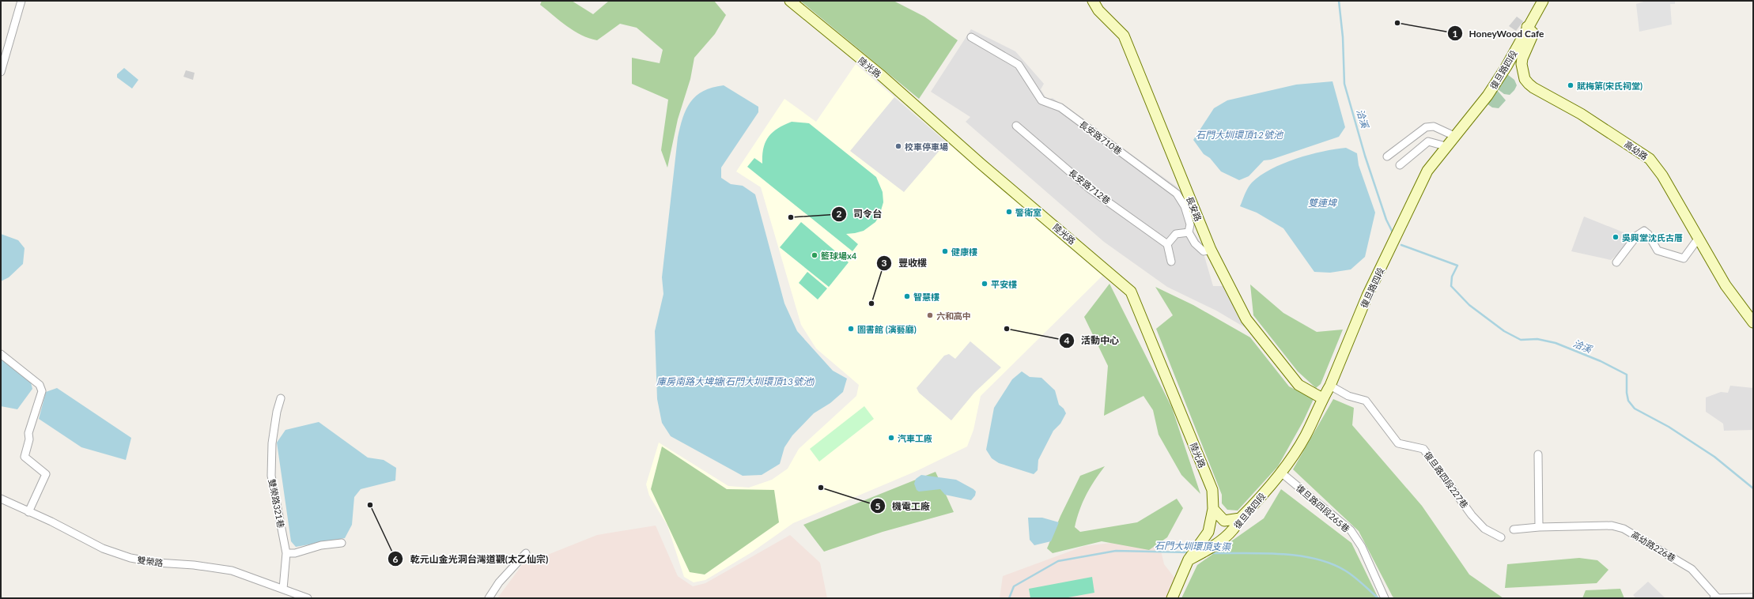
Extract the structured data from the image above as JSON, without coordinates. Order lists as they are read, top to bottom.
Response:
{
  "streets": {
    "street": [
      "陸光路",
      "復旦路四段",
      "長安路710巷",
      "高幼路",
      "長安路712巷",
      "長安路",
      "復旦路四段227巷",
      "雙榮路321巷",
      "復旦路四段265巷",
      "高幼路226巷",
      "雙榮路"
    ]
  },
  "crossings": [
    ["陸光路", "復旦路四段"],
    ["復旦路四段", "高幼路"],
    ["復旦路四段", "長安路"],
    ["復旦路四段", "復旦路四段227巷"],
    ["復旦路四段", "復旦路四段265巷"],
    ["雙榮路321巷", "雙榮路"]
  ],
  "water": [
    "洽溪",
    "石門大圳環頂12號池",
    "雙連埤",
    "庫房南路大埤塘(石門大圳環頂13號池)",
    "石門大圳環頂支渠"
  ],
  "places": [
    "HoneyWood Cafe",
    "賦梅第(宋氏祠堂)",
    "校車停車場",
    "警衛室",
    "司令台",
    "吳興堂沈氏古厝",
    "健康樓",
    "籃球場x4",
    "平安樓",
    "智慧樓",
    "豐收樓",
    "六和高中",
    "圖書館 (演藝廳)",
    "活動中心",
    "汽車工廠",
    "機電工廠",
    "乾元山金光洞台灣道觀(太乙仙宗)"
  ]
}
